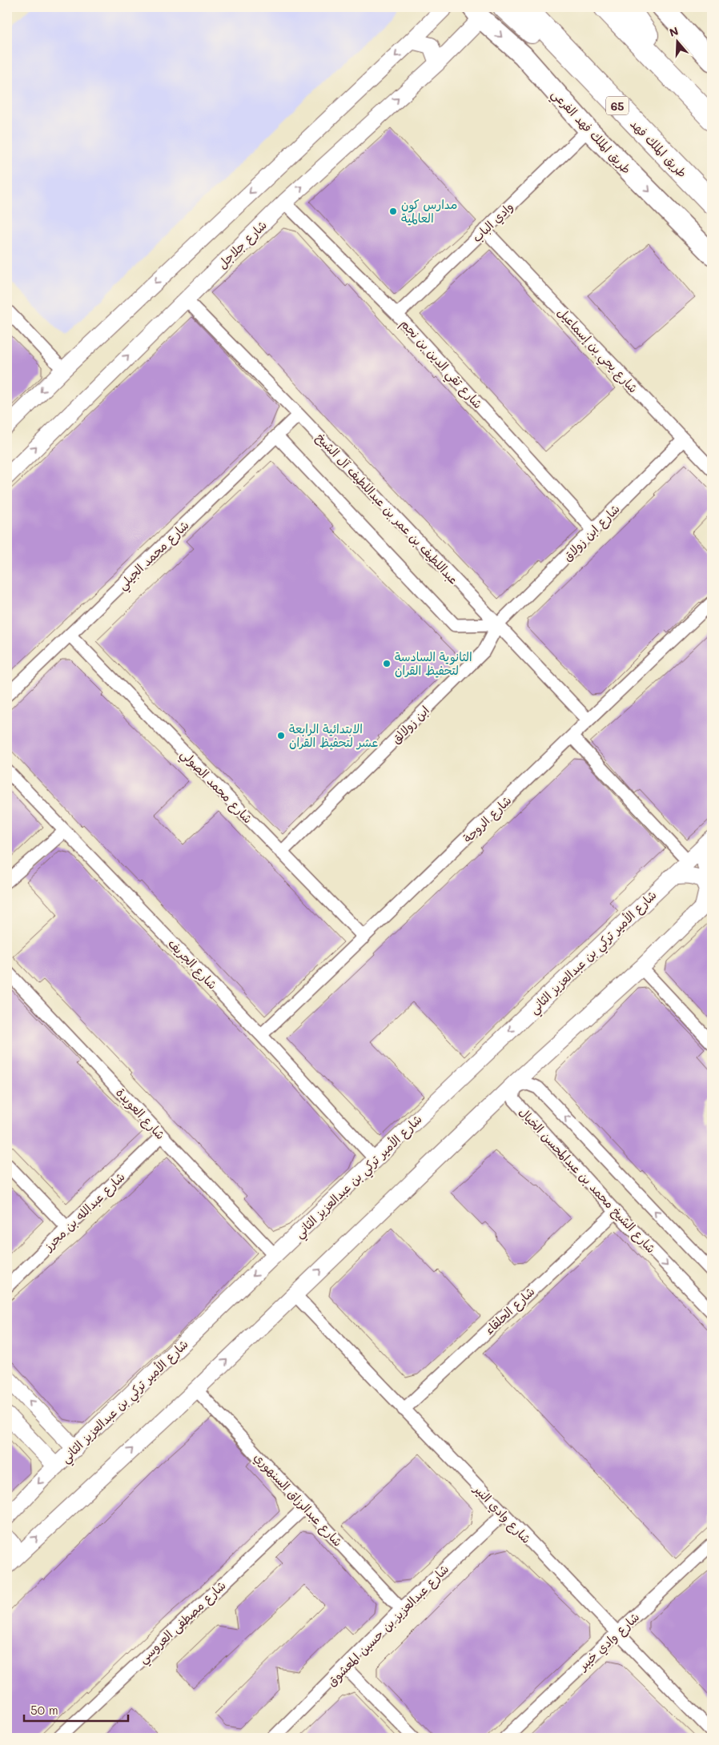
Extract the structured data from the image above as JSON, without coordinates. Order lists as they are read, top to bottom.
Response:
{
  "streets": {
    "highway": ["65", "طريق الملك فهد"],
    "main road": ["طريق الملك فهد الفرعي"],
    "street": [
      "وادي الباب",
      "شارع جلاجل",
      "شارع يحي بن إسماعيل",
      "شارع تقي الدين بن نجم",
      "عبداللطيف بن عمر بن عبداللطيف آل الشيخ",
      "شارع ابن زولاق",
      "شارع محمد الجيلي",
      "ابن زولالق",
      "شارع محمد الصولي",
      "شارع الروحة",
      "شارع الأمير تركي بن عبدالعزيز الثاني",
      "شارع الجريف",
      "شارع العويدة",
      "شارع الشيخ محمد بن عبدالمحسن الخيال",
      "شارع عبدالله بن محرز",
      "شارع الحلقاء",
      "شارع عبدالرزاق السنهوري",
      "شارع وادي النير",
      "شارع مصطفى العروسي",
      "شارع عبدالعزيز بن حسين المعشوق",
      "شارع وادي خيبر"
    ]
  },
  "crossings": [
    ["طريق الملك فهد الفرعي", "وادي الباب"],
    ["طريق الملك فهد الفرعي", "شارع جلاجل"],
    ["وادي الباب", "شارع يحي بن إسماعيل"],
    ["وادي الباب", "شارع تقي الدين بن نجم"],
    ["شارع جلاجل", "شارع تقي الدين بن نجم"],
    ["شارع جلاجل", "عبداللطيف بن عمر بن عبداللطيف آل الشيخ"],
    ["شارع يحي بن إسماعيل", "شارع ابن زولاق"],
    ["شارع تقي الدين بن نجم", "شارع ابن زولاق"],
    ["عبداللطيف بن عمر بن عبداللطيف آل الشيخ", "شارع ابن زولاق"],
    ["عبداللطيف بن عمر بن عبداللطيف آل الشيخ", "شارع محمد الجيلي"],
    ["عبداللطيف بن عمر بن عبداللطيف آل الشيخ", "ابن زولالق"],
    ["عبداللطيف بن عمر بن عبداللطيف آل الشيخ", "شارع الروحة"],
    ["شارع ابن زولاق", "ابن زولالق"],
    ["شارع محمد الجيلي", "شارع محمد الصولي"],
    ["ابن زولالق", "شارع محمد الصولي"],
    ["شارع محمد الصولي", "شارع الروحة"],
    ["شارع الروحة", "شارع الجريف"],
    ["شارع الأمير تركي بن عبدالعزيز الثاني", "شارع الجريف"],
    ["شارع الأمير تركي بن عبدالعزيز الثاني", "شارع العويدة"],
    ["شارع العويدة", "شارع عبدالله بن محرز"],
    ["شارع الشيخ محمد بن عبدالمحسن الخيال", "شارع الحلقاء"],
    ["شارع الحلقاء", "شارع وادي النير"],
    ["شارع عبدالرزاق السنهوري", "شارع مصطفى العروسي"],
    ["شارع عبدالرزاق السنهوري", "شارع عبدالعزيز بن حسين المعشوق"],
    ["شارع وادي النير", "شارع عبدالعزيز بن حسين المعشوق"],
    ["شارع وادي النير", "شارع وادي خيبر"]
  ],
  "one_way": ["طريق الملك فهد الفرعي"],
  "places": ["مدارس كون العالمية", "الثانوية السادسة لتحفيظ القران", "الابتدائية الرابعة عشر لتحفيظ القران"],
  "scale_bar": "50 m",
  "north": "top"
}
